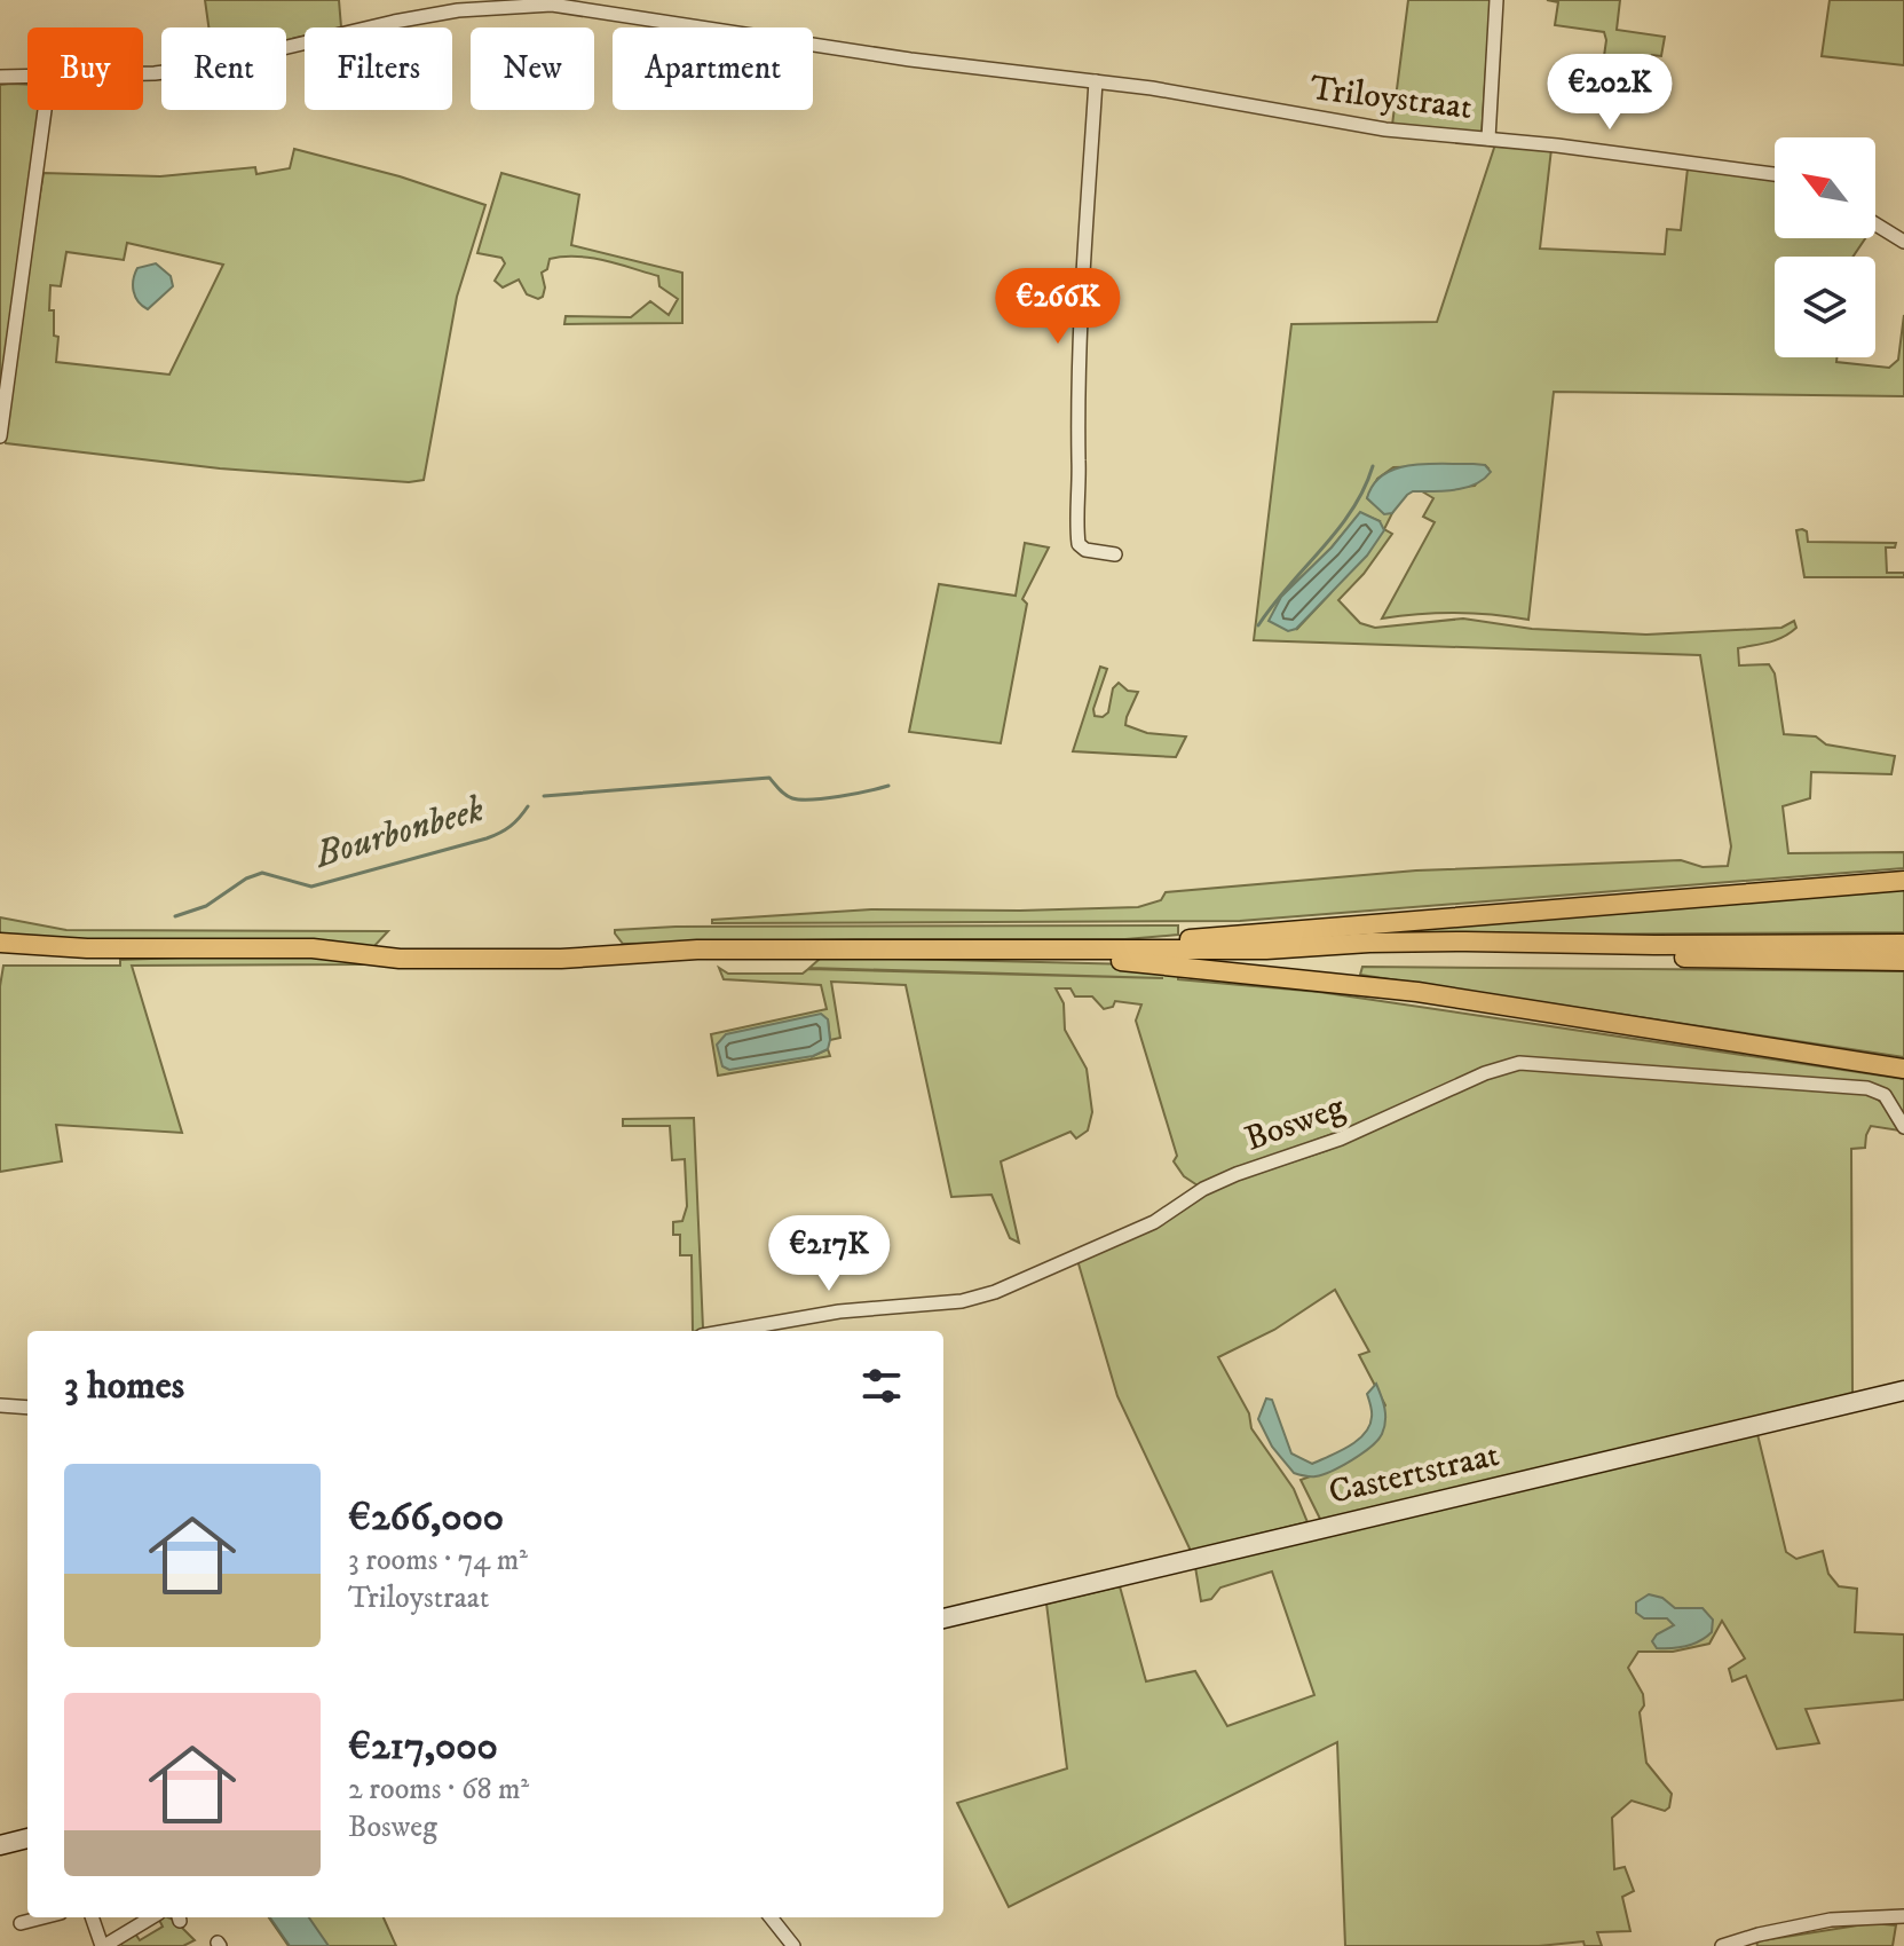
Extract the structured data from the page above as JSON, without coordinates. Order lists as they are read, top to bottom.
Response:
{
  "streets": {
    "main road": ["Castertstraat"],
    "street": ["Triloystraat", "Bosweg"]
  },
  "water": ["Bourbonbeek"],
  "north": "top left",
  "page": {
    "chip": [
      "Buy",
      "Rent",
      "Filters",
      "New",
      "Apartment"
    ],
    "price": ["€202K", "€266K", "€217K"],
    "heading": "3 homes",
    "list": [
      {
        "name": "€266,000",
        "note": "3 rooms · 74 m² · Triloystraat"
      },
      {
        "name": "€217,000",
        "note": "2 rooms · 68 m² · Bosweg"
      }
    ]
  }
}
